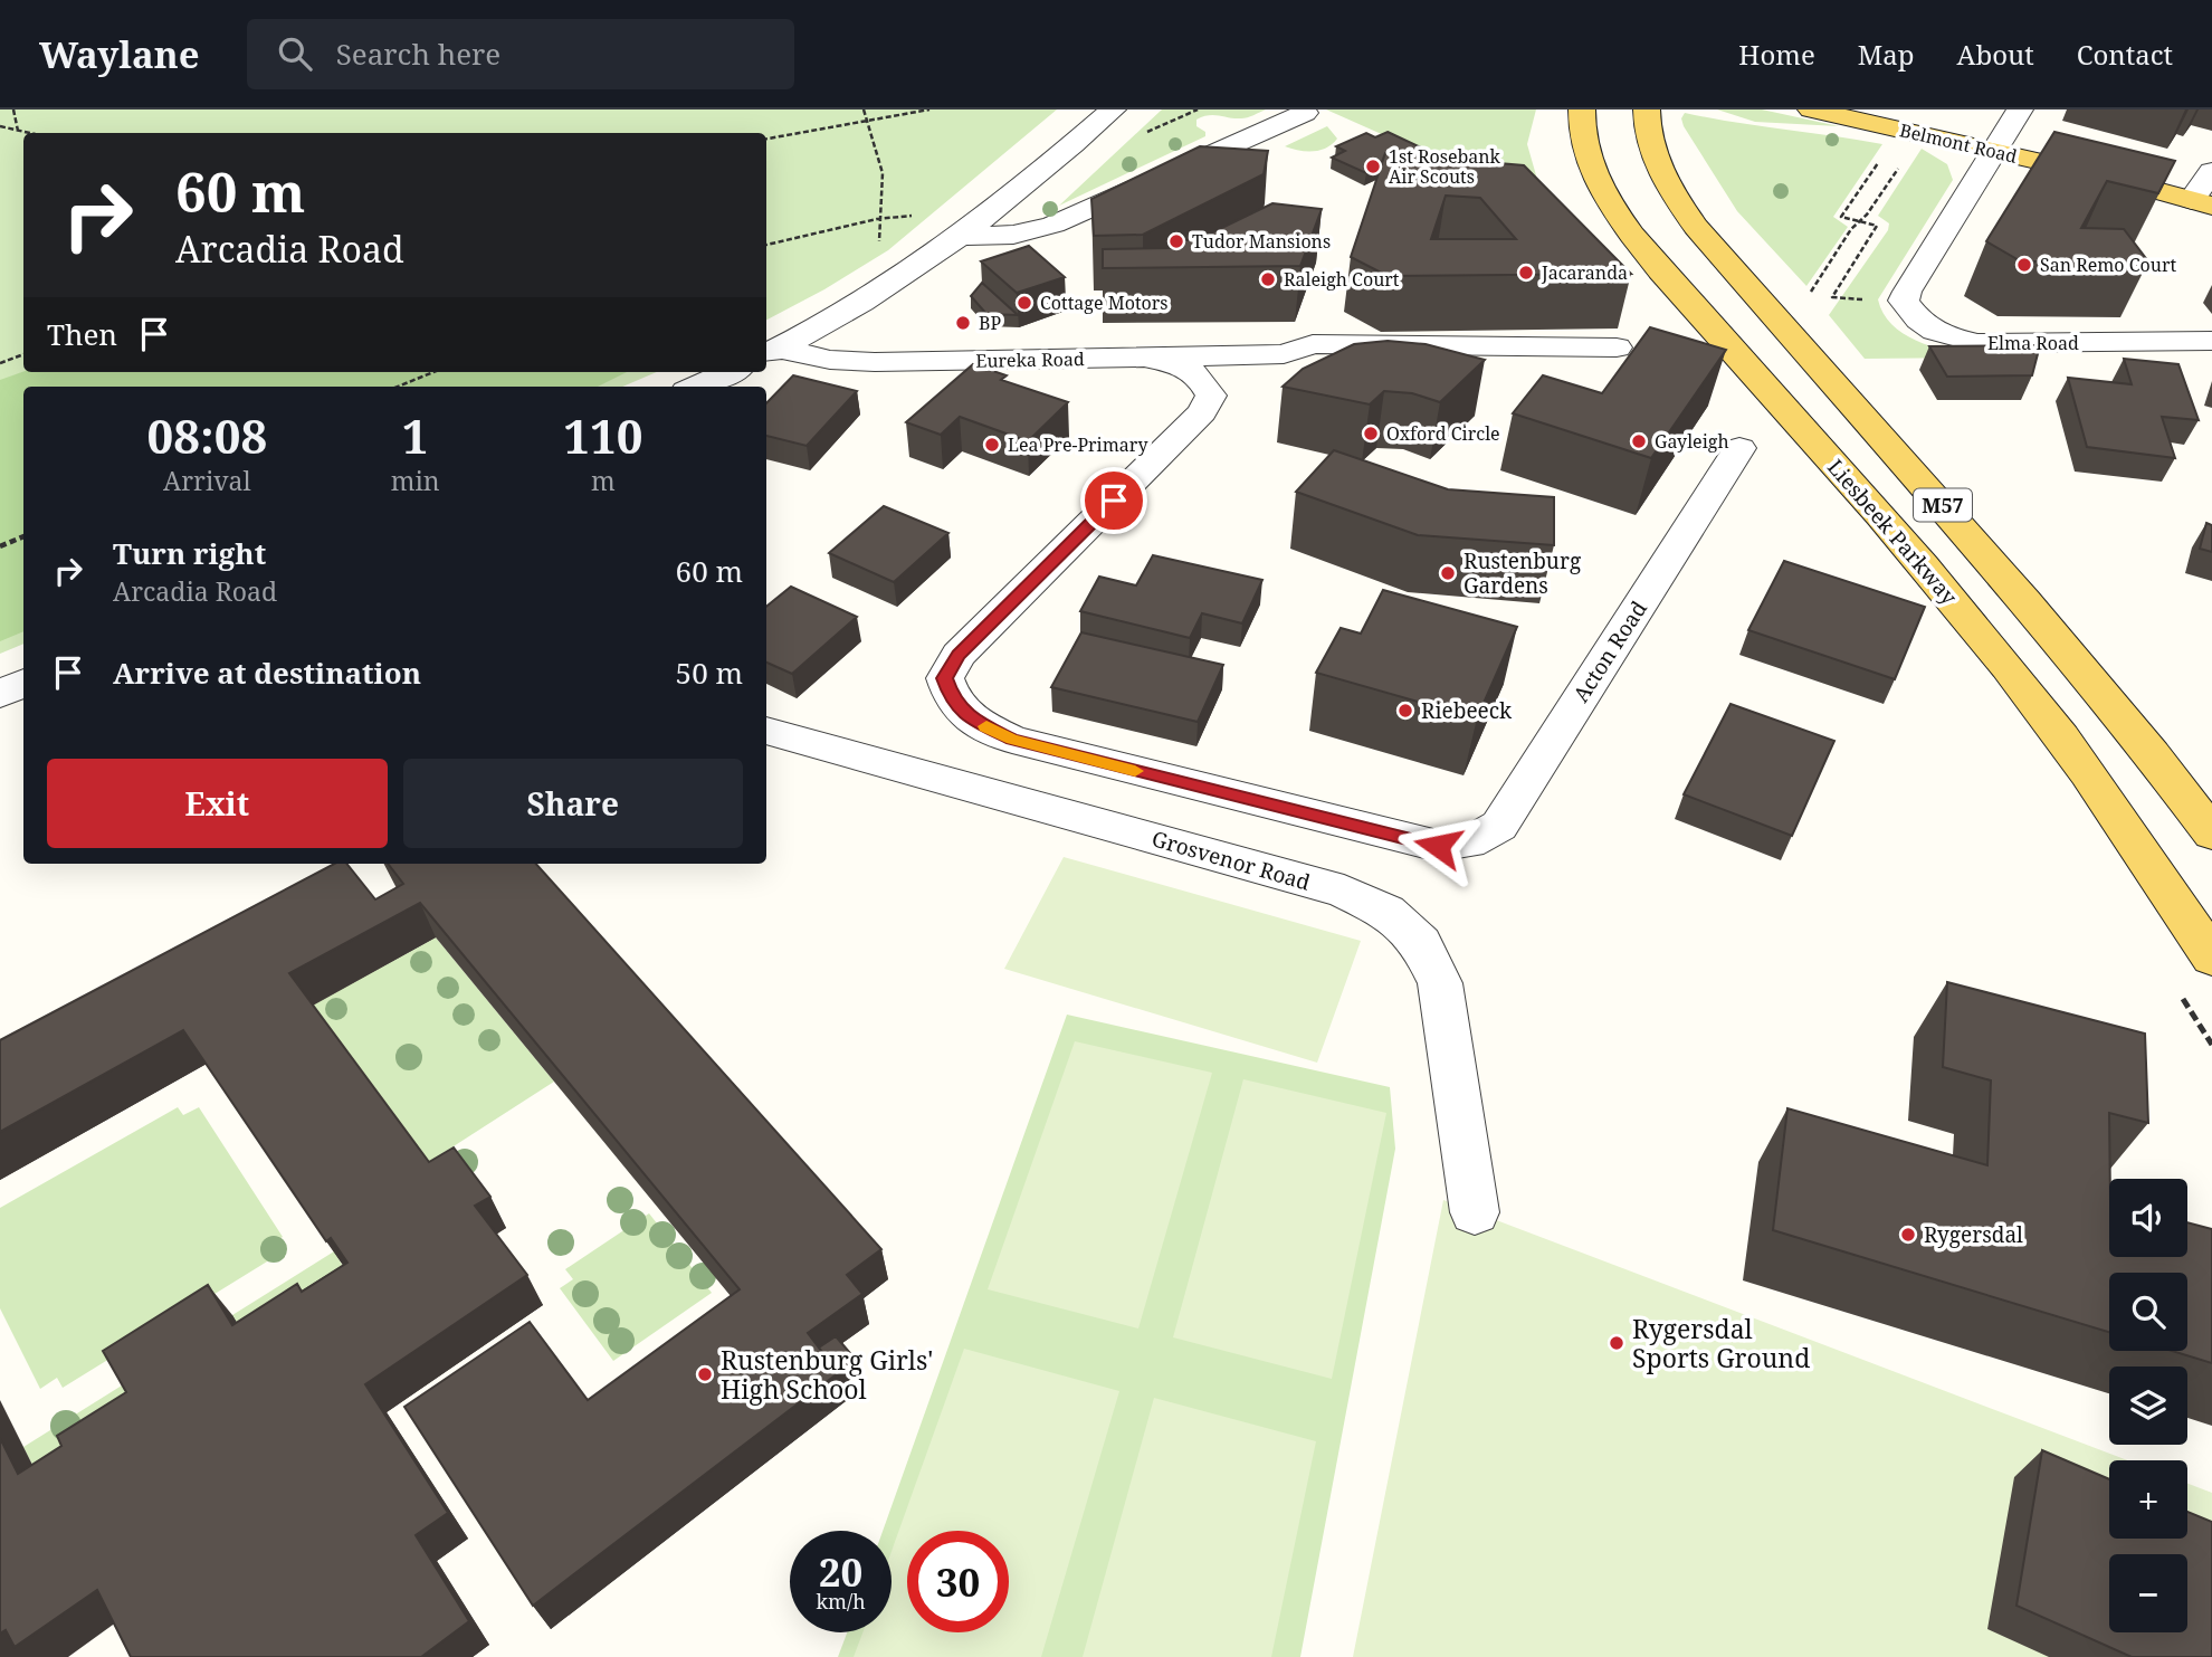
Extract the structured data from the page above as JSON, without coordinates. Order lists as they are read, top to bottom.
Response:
{
  "streets": {
    "main road": ["Belmont Road", "M57", "Liesbeek Parkway"],
    "street": [
      "Elma Road",
      "Eureka Road",
      "Acton Road",
      "Grosvenor Road"
    ]
  },
  "crossings": [
    ["Belmont Road", "Elma Road"],
    ["Eureka Road", "Acton Road"]
  ],
  "places": [
    "1st Rosebank Air Scouts",
    "Tudor Mansions",
    "San Remo Court",
    "Jacaranda",
    "Raleigh Court",
    "Cottage Motors",
    "BP",
    "Oxford Circle",
    "Gayleigh",
    "Lea Pre-Primary",
    "Rustenburg Gardens",
    "Riebeeck",
    "Rygersdal",
    "Rygersdal Sports Ground",
    "Rustenburg Girls' High School"
  ],
  "page": {
    "header": "Waylane",
    "search": "Search here",
    "nav": [
      "Home",
      "Map",
      "About",
      "Contact"
    ],
    "turn": ["60 m", "Arcadia Road"],
    "then": "Then",
    "eta": [
      "08:08",
      "Arrival",
      "1",
      "min",
      "110",
      "m"
    ],
    "list": [
      {
        "name": "Turn right",
        "note": "Arcadia Road",
        "value": "60 m"
      },
      {
        "name": "Arrive at destination",
        "value": "50 m"
      }
    ],
    "buttons": ["Exit", "Share"],
    "map_buttons": ["+", "−"],
    "speed": "20 km/h",
    "limit": "30"
  }
}
